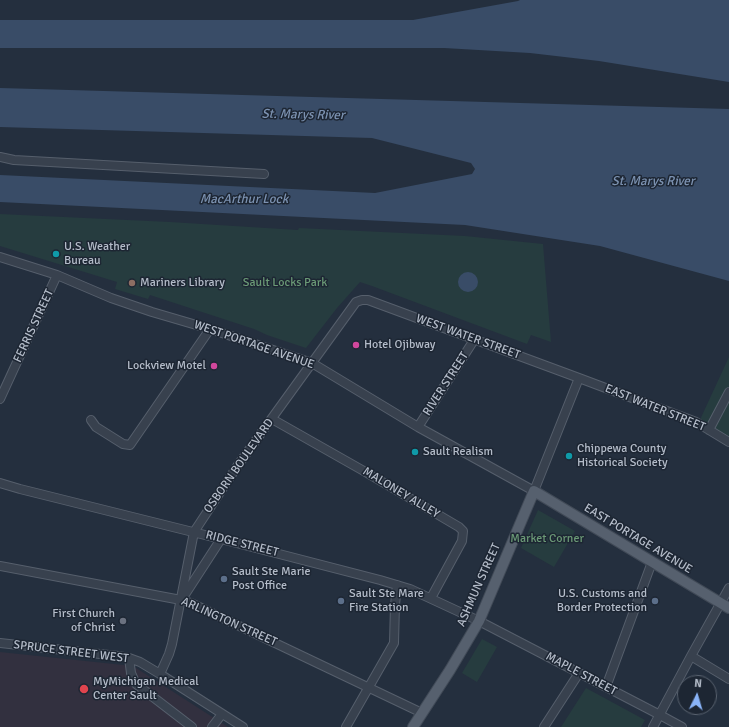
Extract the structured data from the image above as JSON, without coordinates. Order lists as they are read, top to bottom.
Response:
{
  "streets": {
    "main road": ["EAST PORTAGE AVENUE", "ASHMUN STREET"],
    "street": [
      "FERRIS STREET",
      "WEST WATER STREET",
      "WEST PORTAGE AVENUE",
      "RIVER STREET",
      "EAST WATER STREET",
      "OSBORN BOULEVARD",
      "MALONEY ALLEY",
      "RIDGE STREET",
      "ARLINGTON STREET",
      "SPRUCE STREET WEST",
      "MAPLE STREET"
    ]
  },
  "crossings": [
    ["FERRIS STREET", "WEST PORTAGE AVENUE"],
    ["WEST WATER STREET", "RIVER STREET"],
    ["WEST WATER STREET", "EAST WATER STREET"],
    ["WEST WATER STREET", "OSBORN BOULEVARD"],
    ["WEST WATER STREET", "ASHMUN STREET"],
    ["WEST PORTAGE AVENUE", "RIVER STREET"],
    ["WEST PORTAGE AVENUE", "OSBORN BOULEVARD"],
    ["WEST PORTAGE AVENUE", "EAST PORTAGE AVENUE"],
    ["WEST PORTAGE AVENUE", "ASHMUN STREET"],
    ["EAST WATER STREET", "ASHMUN STREET"],
    ["OSBORN BOULEVARD", "MALONEY ALLEY"],
    ["OSBORN BOULEVARD", "RIDGE STREET"],
    ["OSBORN BOULEVARD", "ARLINGTON STREET"],
    ["OSBORN BOULEVARD", "SPRUCE STREET WEST"],
    ["MALONEY ALLEY", "RIDGE STREET"],
    ["EAST PORTAGE AVENUE", "ASHMUN STREET"],
    ["RIDGE STREET", "ASHMUN STREET"],
    ["RIDGE STREET", "MAPLE STREET"],
    ["ASHMUN STREET", "ARLINGTON STREET"],
    ["ASHMUN STREET", "MAPLE STREET"]
  ],
  "water": ["St. Marys River", "MacArthur Lock"],
  "parks": ["Sault Locks Park", "Market Corner"],
  "places": [
    "U.S. Weather Bureau",
    "Mariners Library",
    "Hotel Ojibway",
    "Lockview Motel",
    "Sault Realism",
    "Chippewa County Historical Society",
    "Sault Ste Marie Post Office",
    "Sault Ste Mare Fire Station",
    "U.S. Customs and Border Protection",
    "First Church of Christ",
    "MyMichigan Medical Center Sault"
  ],
  "north": "top"
}
